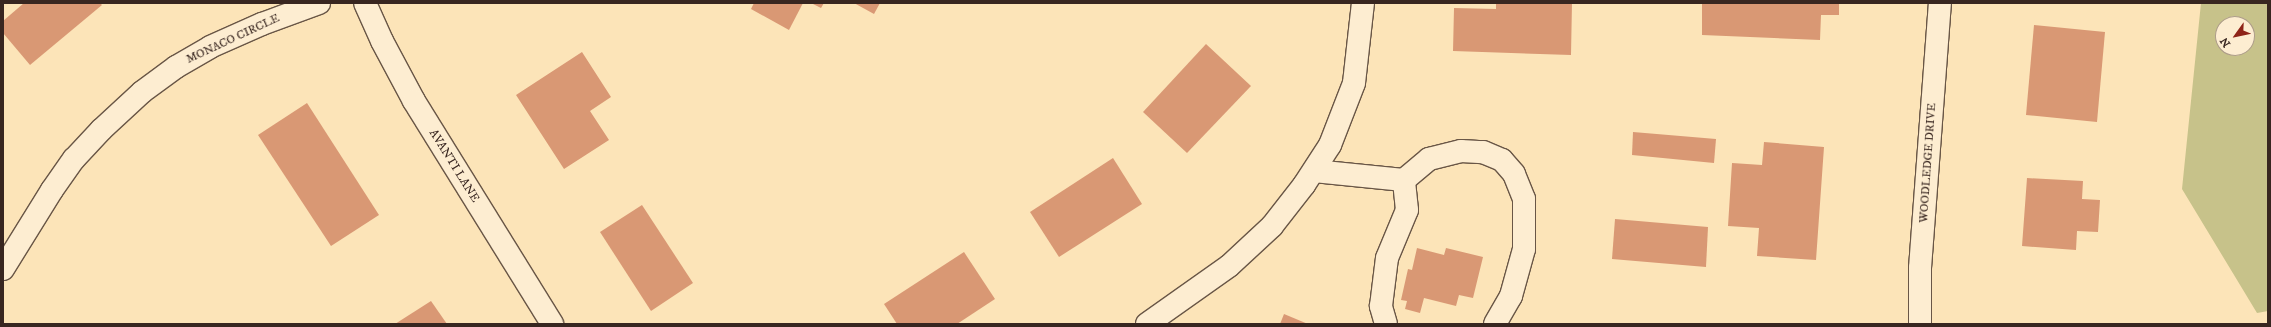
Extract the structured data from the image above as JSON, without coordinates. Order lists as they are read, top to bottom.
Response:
{
  "streets": {
    "street": ["MONACO CIRCLE", "WOODLEDGE DRIVE", "AVANTI LANE"]
  },
  "north": "bottom left"
}
